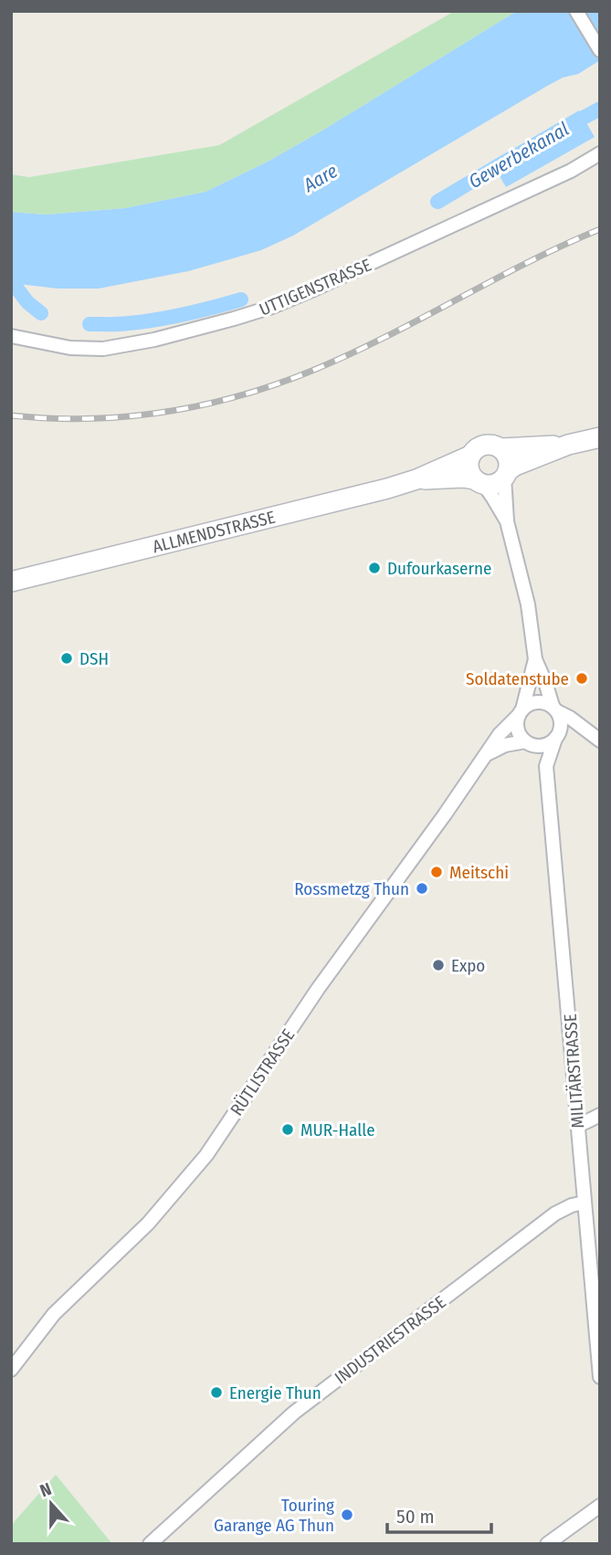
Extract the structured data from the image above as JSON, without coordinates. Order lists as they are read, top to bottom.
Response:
{
  "streets": {
    "main road": ["ALLMENDSTRASSE"],
    "street": [
      "UTTIGENSTRASSE",
      "MILITÄRSTRASSE",
      "RÜTLISTRASSE",
      "INDUSTRIESTRASSE"
    ]
  },
  "crossings": [
    ["MILITÄRSTRASSE", "RÜTLISTRASSE"],
    ["MILITÄRSTRASSE", "INDUSTRIESTRASSE"]
  ],
  "water": ["Gewerbekanal", "Aare"],
  "places": [
    "Dufourkaserne",
    "DSH",
    "Soldatenstube",
    "Meitschi",
    "Rossmetzg Thun",
    "Expo",
    "MUR-Halle",
    "Energie Thun",
    "Touring Garange AG Thun"
  ],
  "scale_bar": "50 m",
  "north": "top"
}
